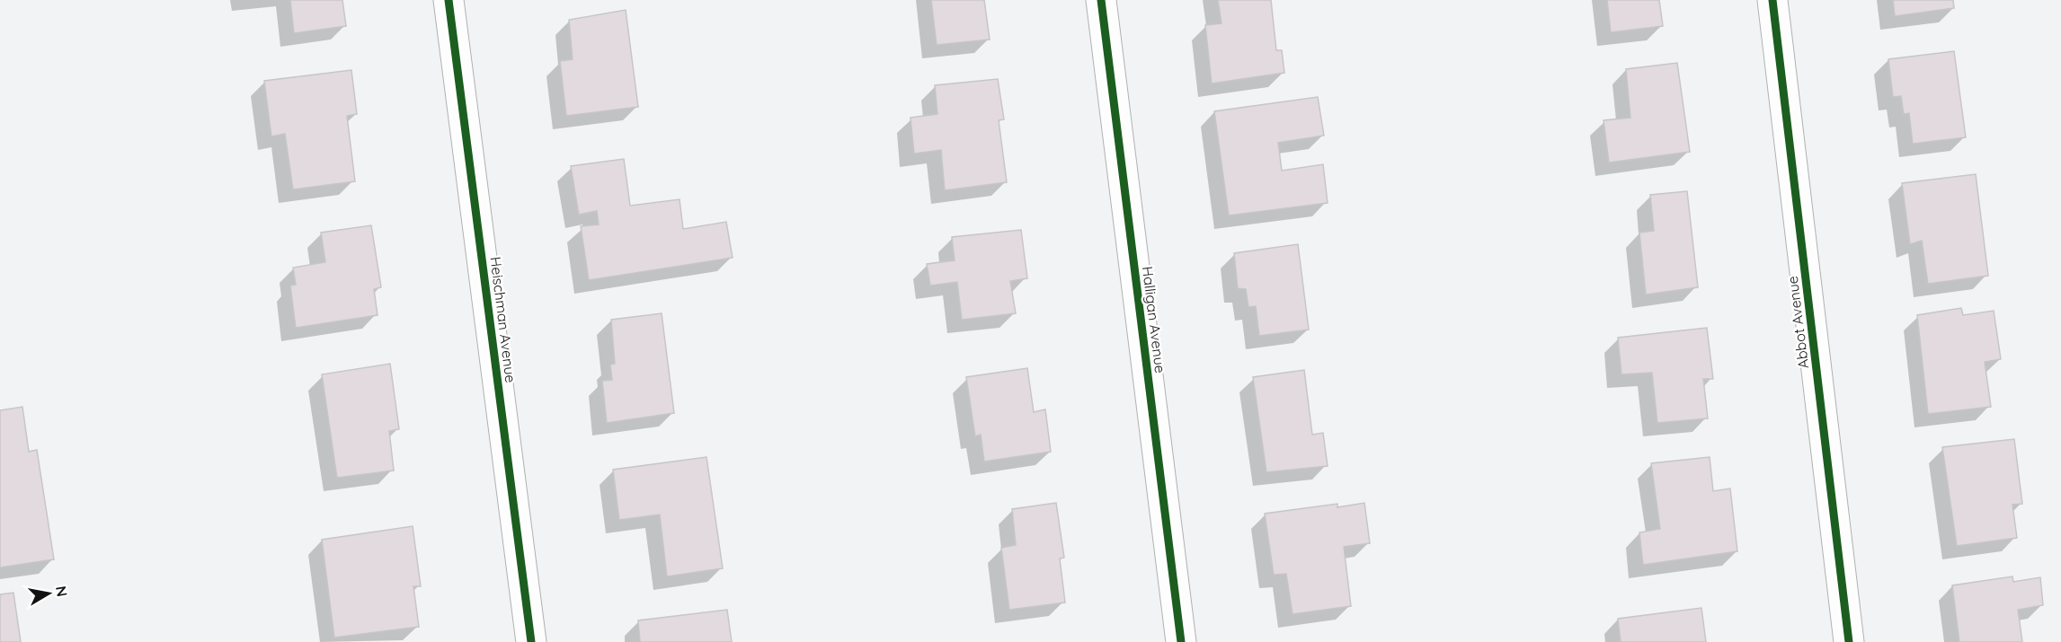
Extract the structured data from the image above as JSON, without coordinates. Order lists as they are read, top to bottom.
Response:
{
  "streets": {
    "street": ["Heischman Avenue", "Halligan Avenue", "Abbot Avenue"]
  },
  "north": "right"
}
